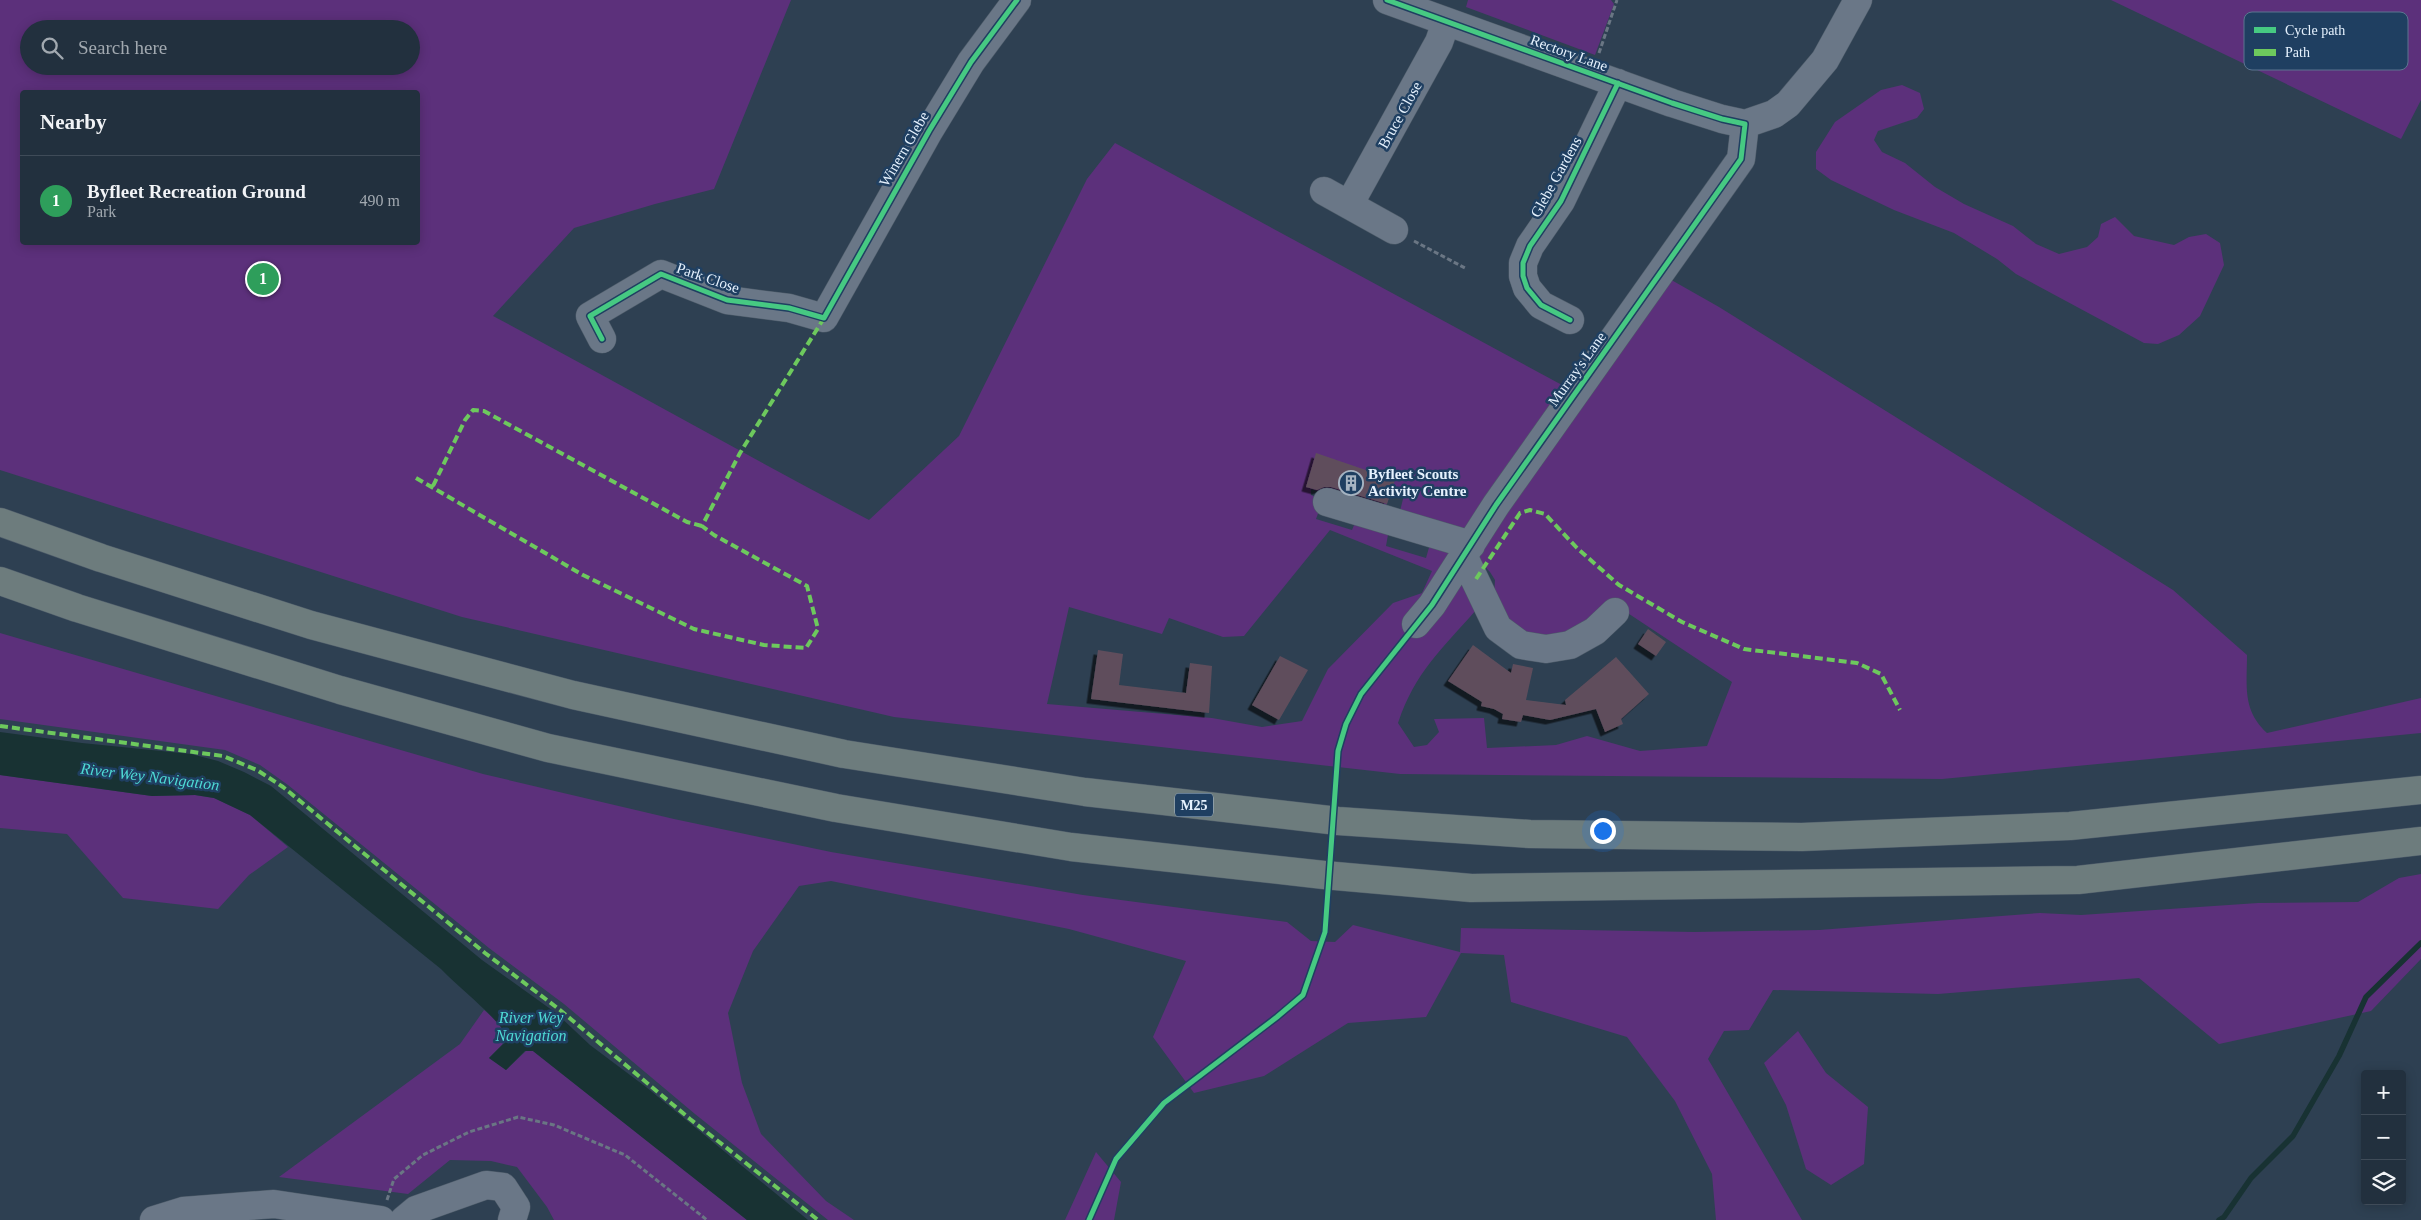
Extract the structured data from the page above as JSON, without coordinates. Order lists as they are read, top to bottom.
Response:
{
  "streets": {
    "highway": ["M25"],
    "street": [
      "Rectory Lane",
      "Bruce Close",
      "Winern Glebe",
      "Glebe Gardens",
      "Park Close",
      "Murray's Lane"
    ]
  },
  "crossings": [
    ["Rectory Lane", "Bruce Close"],
    ["Rectory Lane", "Glebe Gardens"],
    ["Rectory Lane", "Murray's Lane"],
    ["Winern Glebe", "Park Close"]
  ],
  "water": ["River Wey Navigation"],
  "places": {
    "building": ["Byfleet Scouts Activity Centre"]
  },
  "legend": ["Cycle path", "Path"],
  "page": {
    "search": "Search here",
    "heading": "Nearby",
    "list": [
      {
        "mark": "1",
        "name": "Byfleet Recreation Ground",
        "note": "Park",
        "value": "490 m"
      }
    ],
    "pins": "1",
    "map_buttons": ["+", "−"]
  }
}
